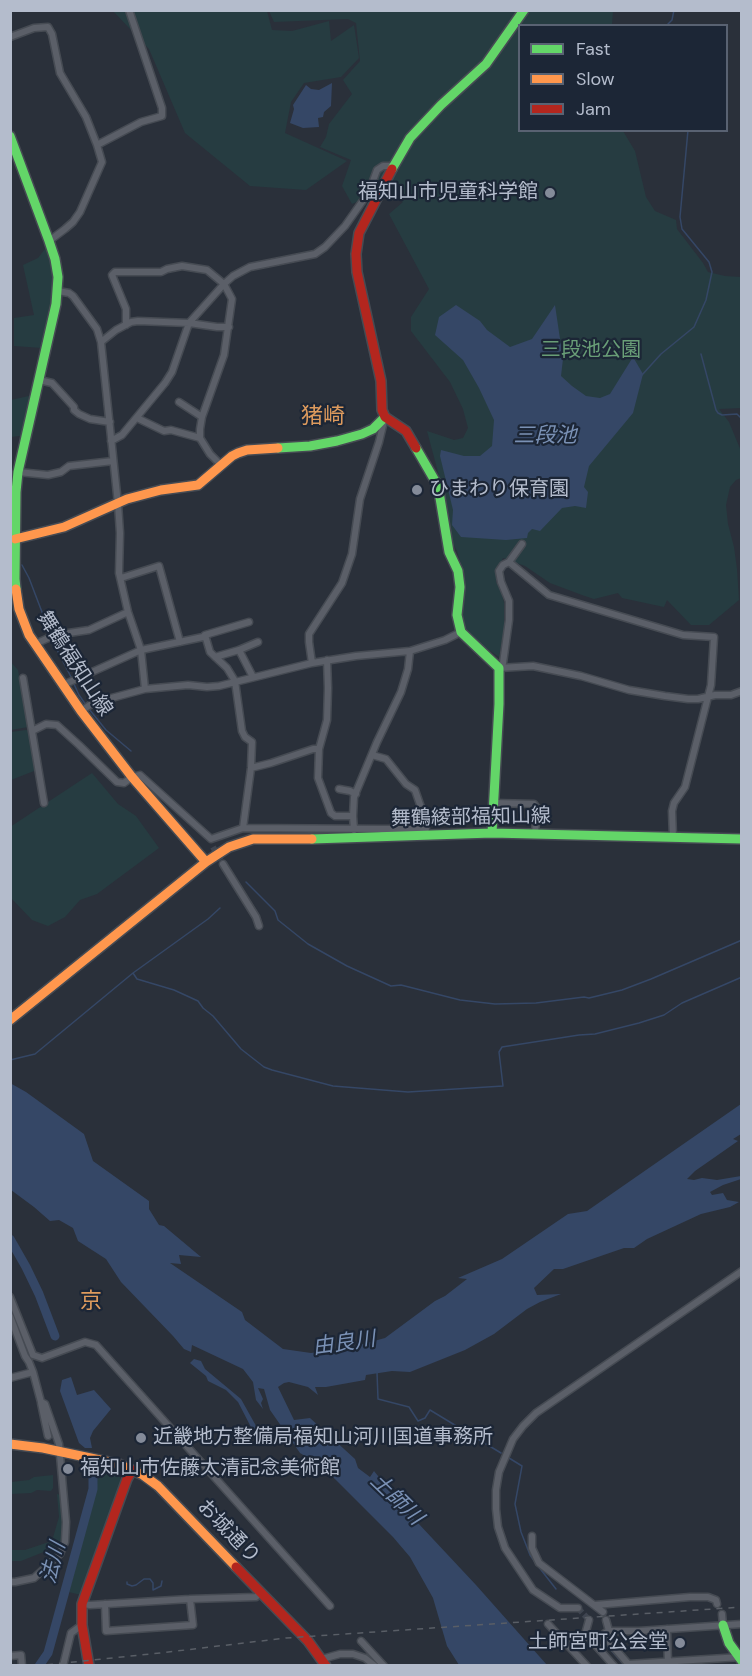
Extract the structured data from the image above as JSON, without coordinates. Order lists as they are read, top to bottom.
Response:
{
  "streets": {
    "main road": ["舞鶴福知山線", "舞鶴綾部福知山線", "お城通り"]
  },
  "crossings": [
    ["舞鶴福知山線", "舞鶴綾部福知山線"]
  ],
  "districts": ["猪崎", "京"],
  "water": [
    "三段池",
    "由良川",
    "土師川",
    "法川"
  ],
  "parks": ["三段池公園"],
  "places": [
    "福知山市児童科学館",
    "ひまわり保育園",
    "近畿地方整備局福知山河川国道事務所",
    "福知山市佐藤太清記念美術館",
    "土師宮町公会堂"
  ],
  "legend": ["Fast", "Slow", "Jam"]
}
